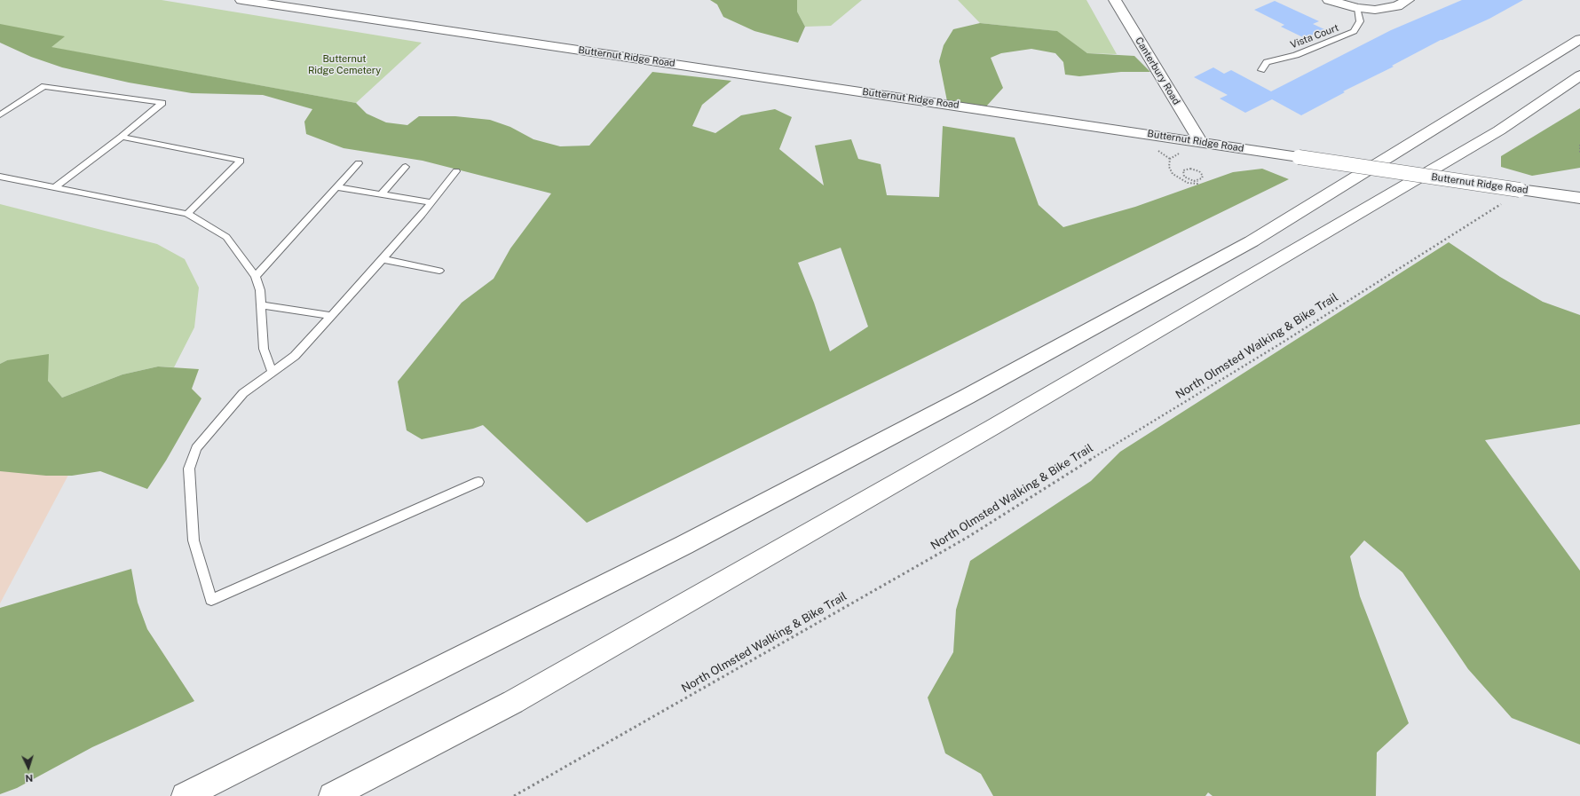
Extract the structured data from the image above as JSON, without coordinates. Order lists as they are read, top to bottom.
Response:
{
  "streets": {
    "main road": ["Butternut Ridge Road", "Canterbury Road"],
    "lane": ["Vista Court"],
    "path": ["North Olmsted Walking & Bike Trail"]
  },
  "crossings": [
    ["Butternut Ridge Road", "Canterbury Road"]
  ],
  "parks": ["Butternut Ridge Cemetery"],
  "north": "bottom"
}
